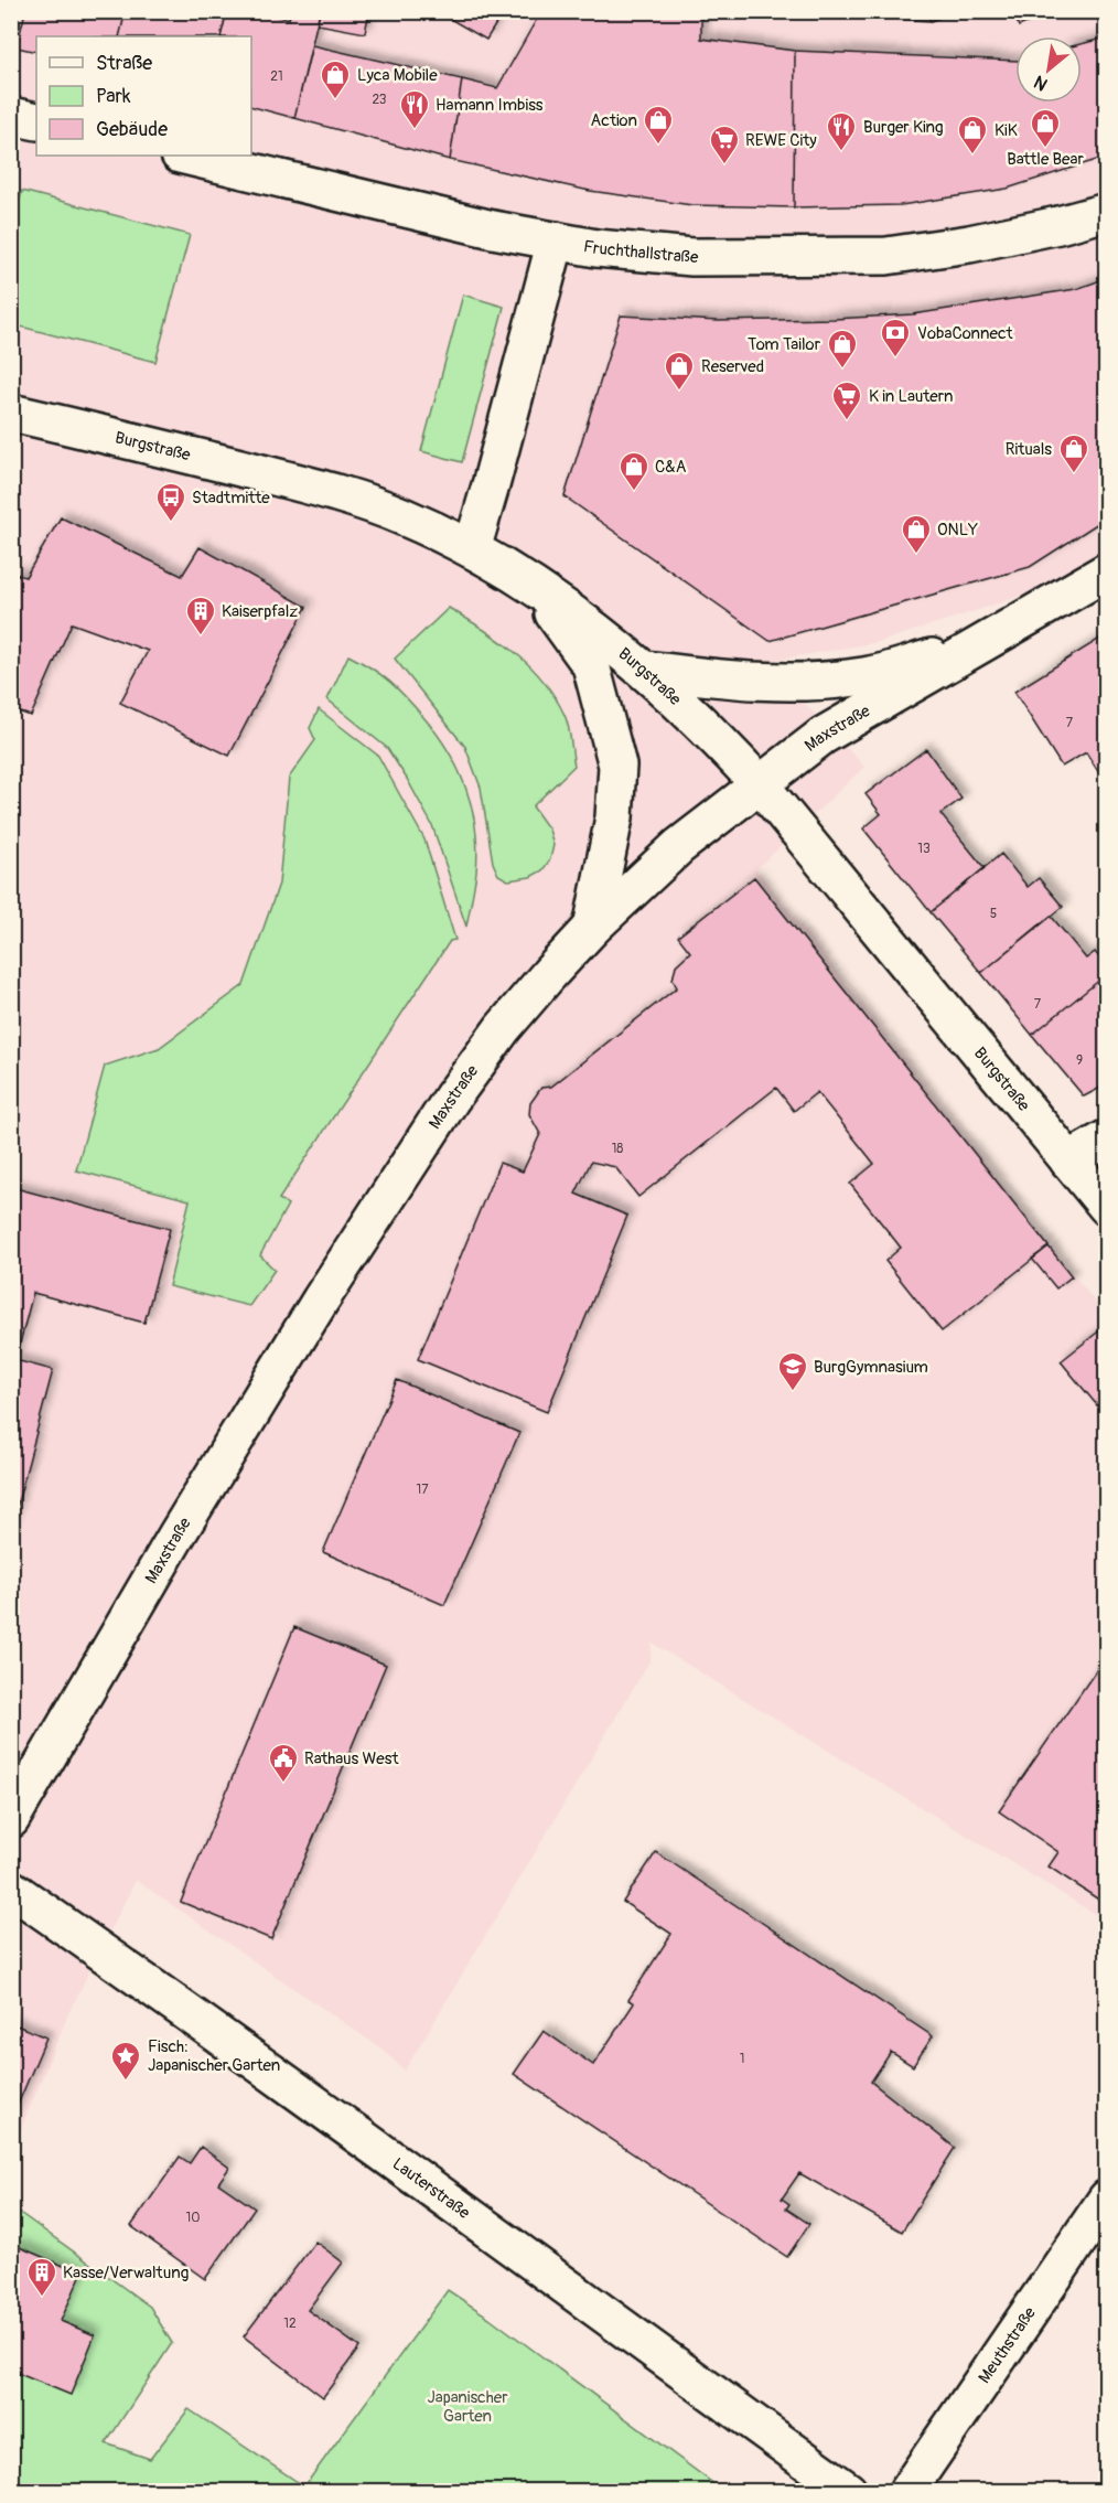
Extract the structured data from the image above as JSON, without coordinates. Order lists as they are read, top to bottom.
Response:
{
  "streets": {
    "main road": [
      "Fruchthallstraße",
      "Burgstraße",
      "Maxstraße",
      "Lauterstraße",
      "Meuthstraße"
    ]
  },
  "crossings": [
    ["Burgstraße", "Maxstraße"]
  ],
  "parks": ["Japanischer Garten"],
  "places": {
    "shop": [
      "Lyca Mobile",
      "Action",
      "Battle Bear",
      "KiK",
      "Tom Tailor",
      "Reserved",
      "Rituals",
      "C&A",
      "ONLY"
    ],
    "restaurant": ["Hamann Imbiss", "Burger King"],
    "supermarket": ["REWE City", "K in Lautern"],
    "bank": ["VobaConnect"],
    "bus stop": ["Stadtmitte"],
    "building": ["Kaiserpfalz", "Kasse/Verwaltung"],
    "school or university": ["BurgGymnasium"],
    "public building": ["Rathaus West"],
    "place": ["Fisch: Japanischer Garten"]
  },
  "house_numbers": [
    "21",
    "23",
    "7",
    "13",
    "5",
    "7",
    "9",
    "18",
    "17",
    "1",
    "10",
    "12"
  ],
  "legend": ["Straße", "Park", "Gebäude"],
  "north": "bottom left"
}
